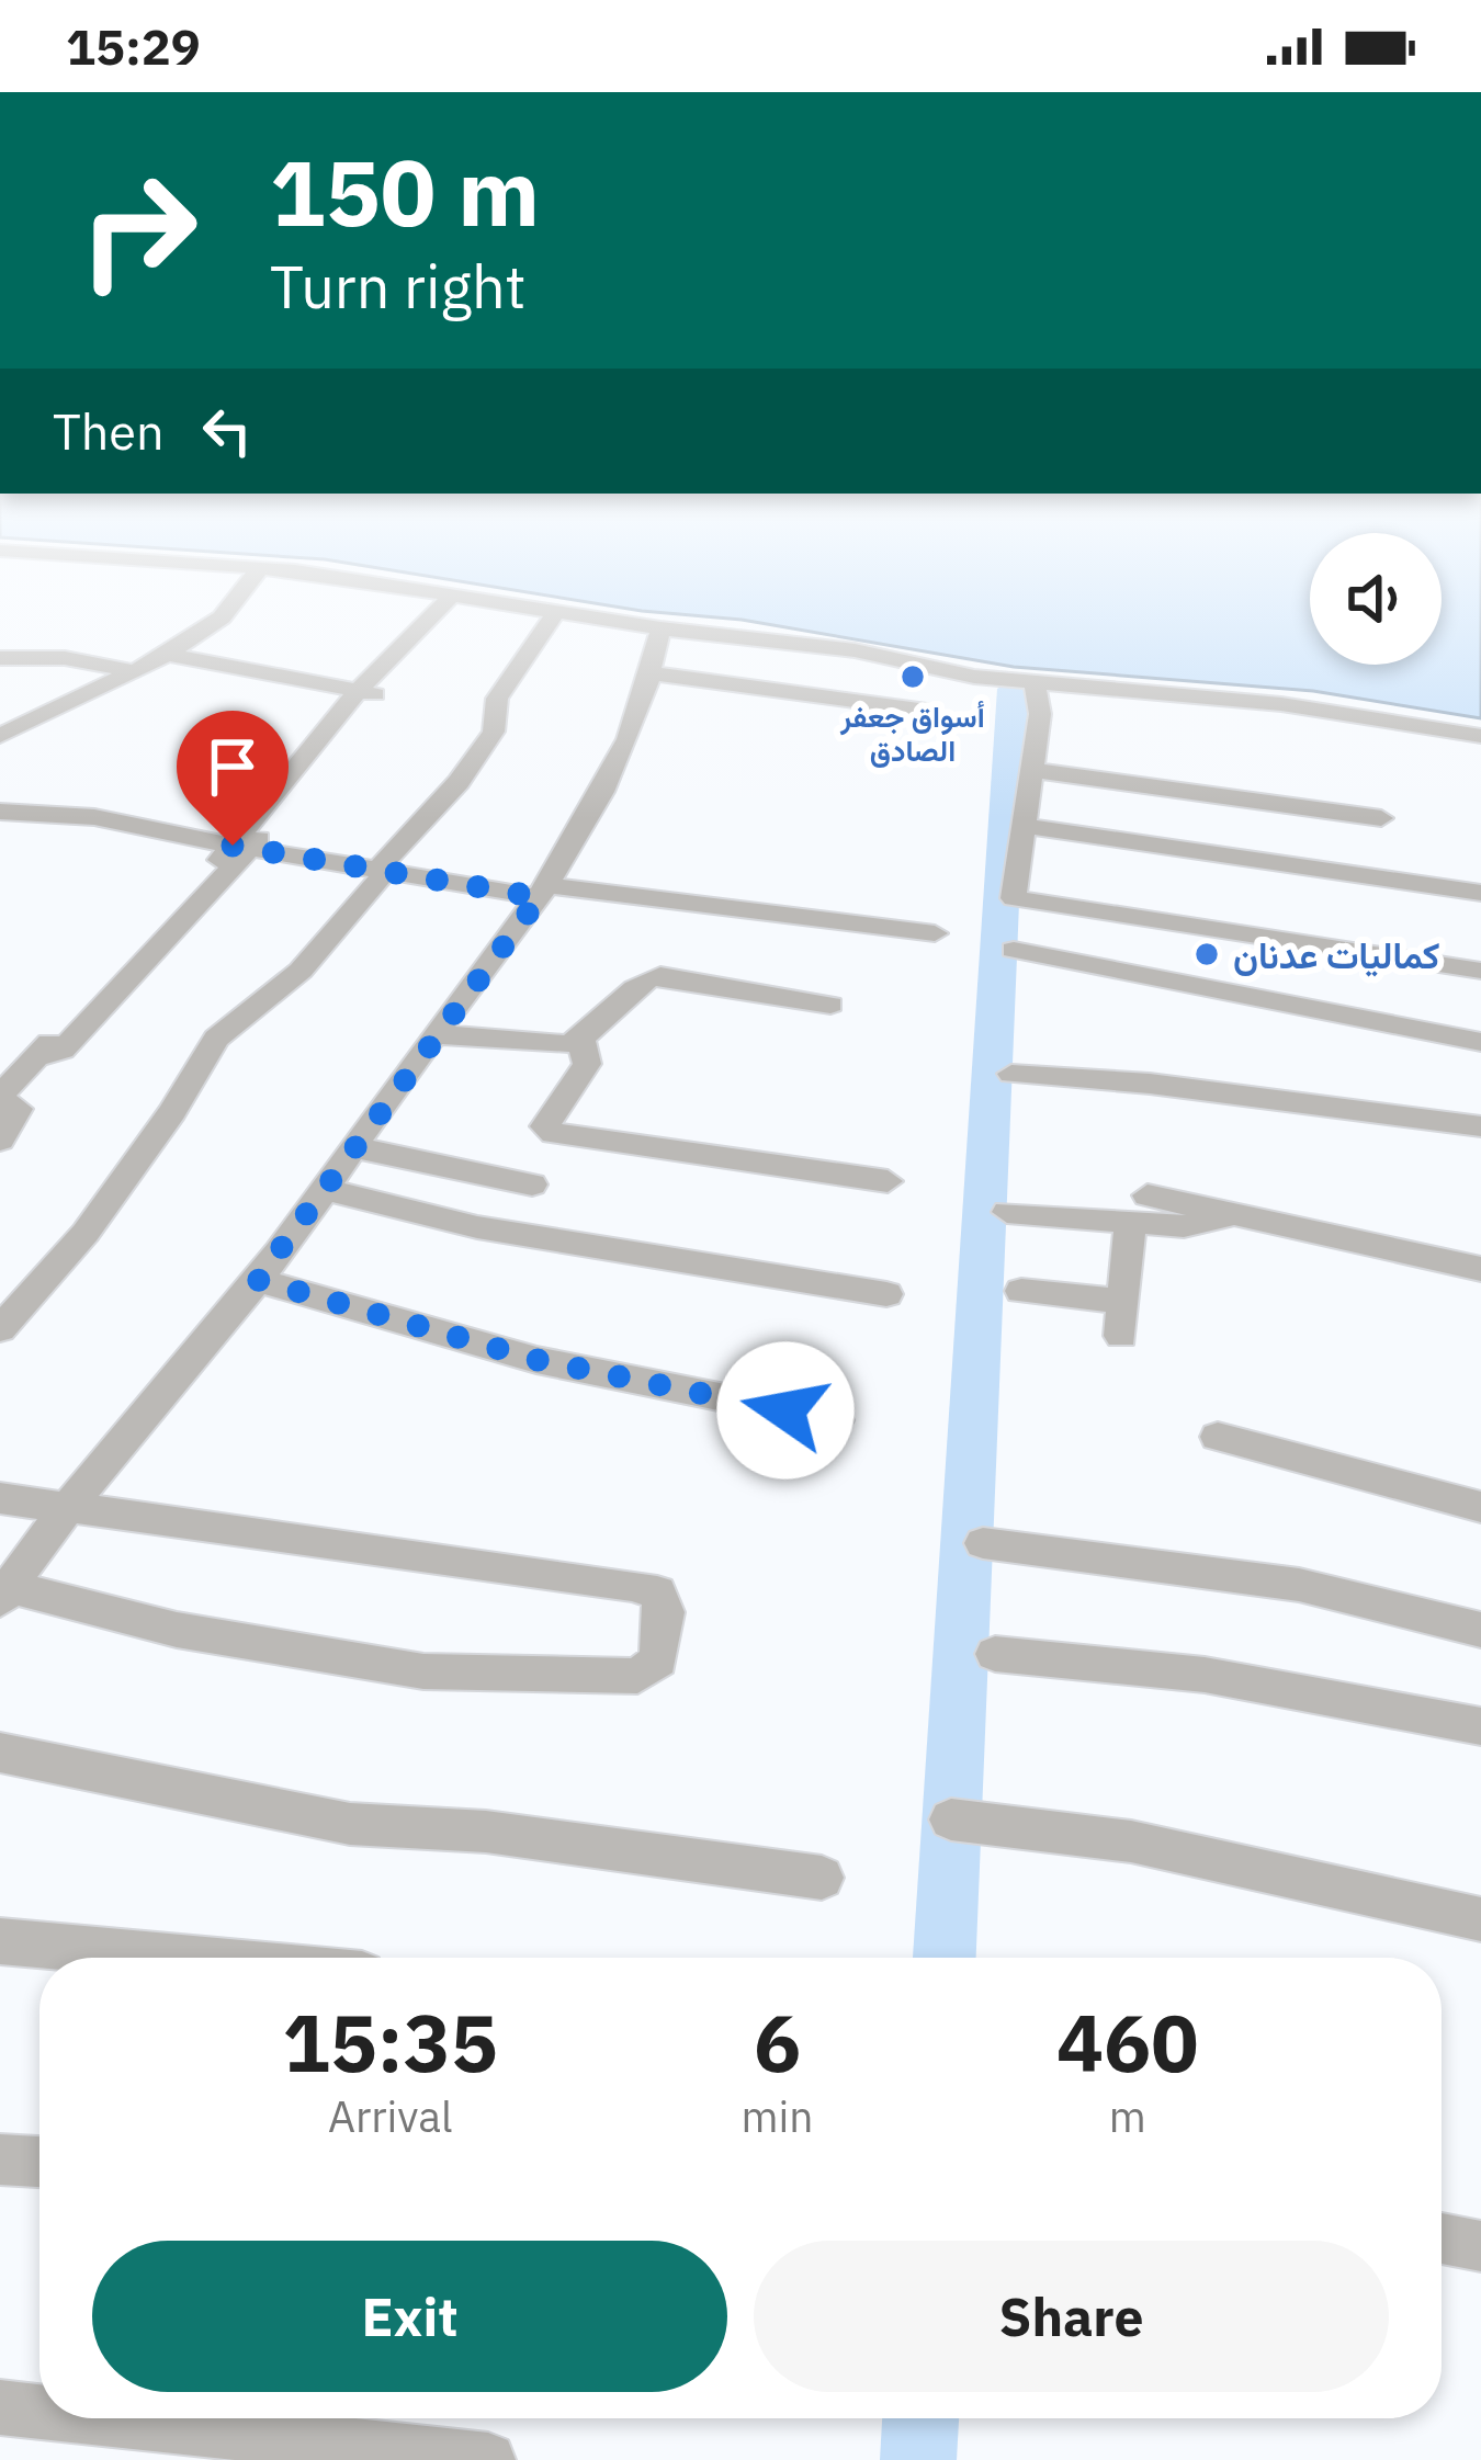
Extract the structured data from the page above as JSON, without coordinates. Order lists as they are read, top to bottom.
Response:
{
  "places": ["أسواق جعفر الصادق", "كماليات عدنان"],
  "page": {
    "status": "15:29",
    "turn": ["150 m", "Turn right"],
    "then": "Then",
    "eta": [
      "15:35",
      "Arrival",
      "6",
      "min",
      "460",
      "m"
    ],
    "buttons": ["Exit", "Share"]
  }
}
